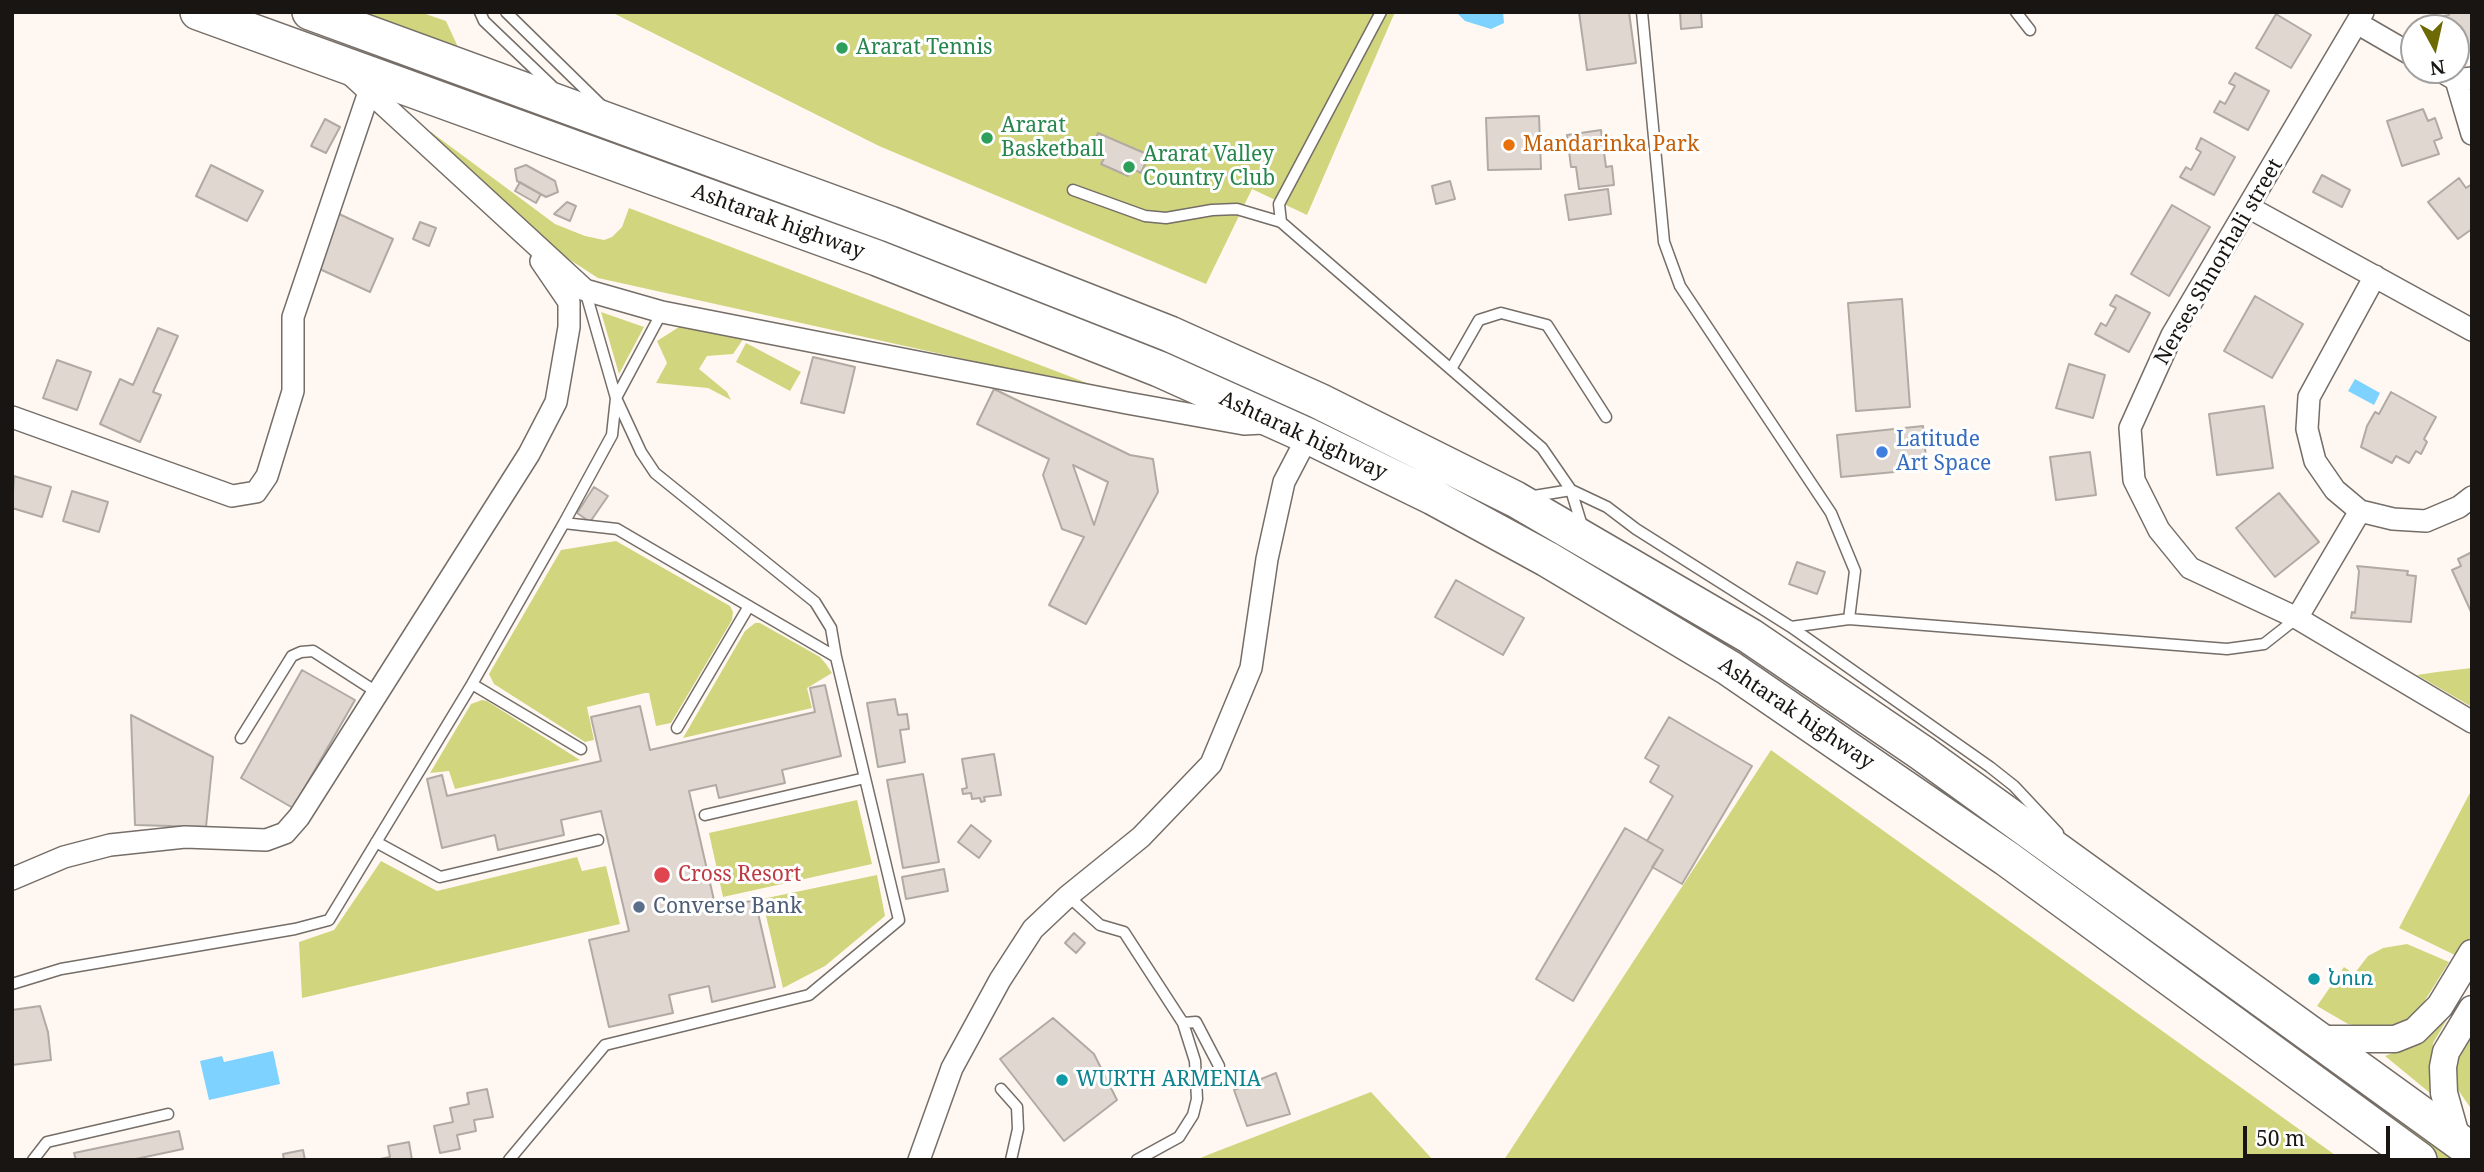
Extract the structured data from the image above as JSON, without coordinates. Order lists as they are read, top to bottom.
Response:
{
  "streets": {
    "highway": ["Ashtarak highway"],
    "street": ["Nerses Shnorhali street"]
  },
  "places": [
    "Ararat Tennis",
    "Ararat Basketball",
    "Mandarinka Park",
    "Ararat Valley Country Club",
    "Latitude Art Space",
    "Cross Resort",
    "Converse Bank",
    "Նուռ",
    "WURTH ARMENIA"
  ],
  "scale_bar": "50 m",
  "north": "bottom"
}
